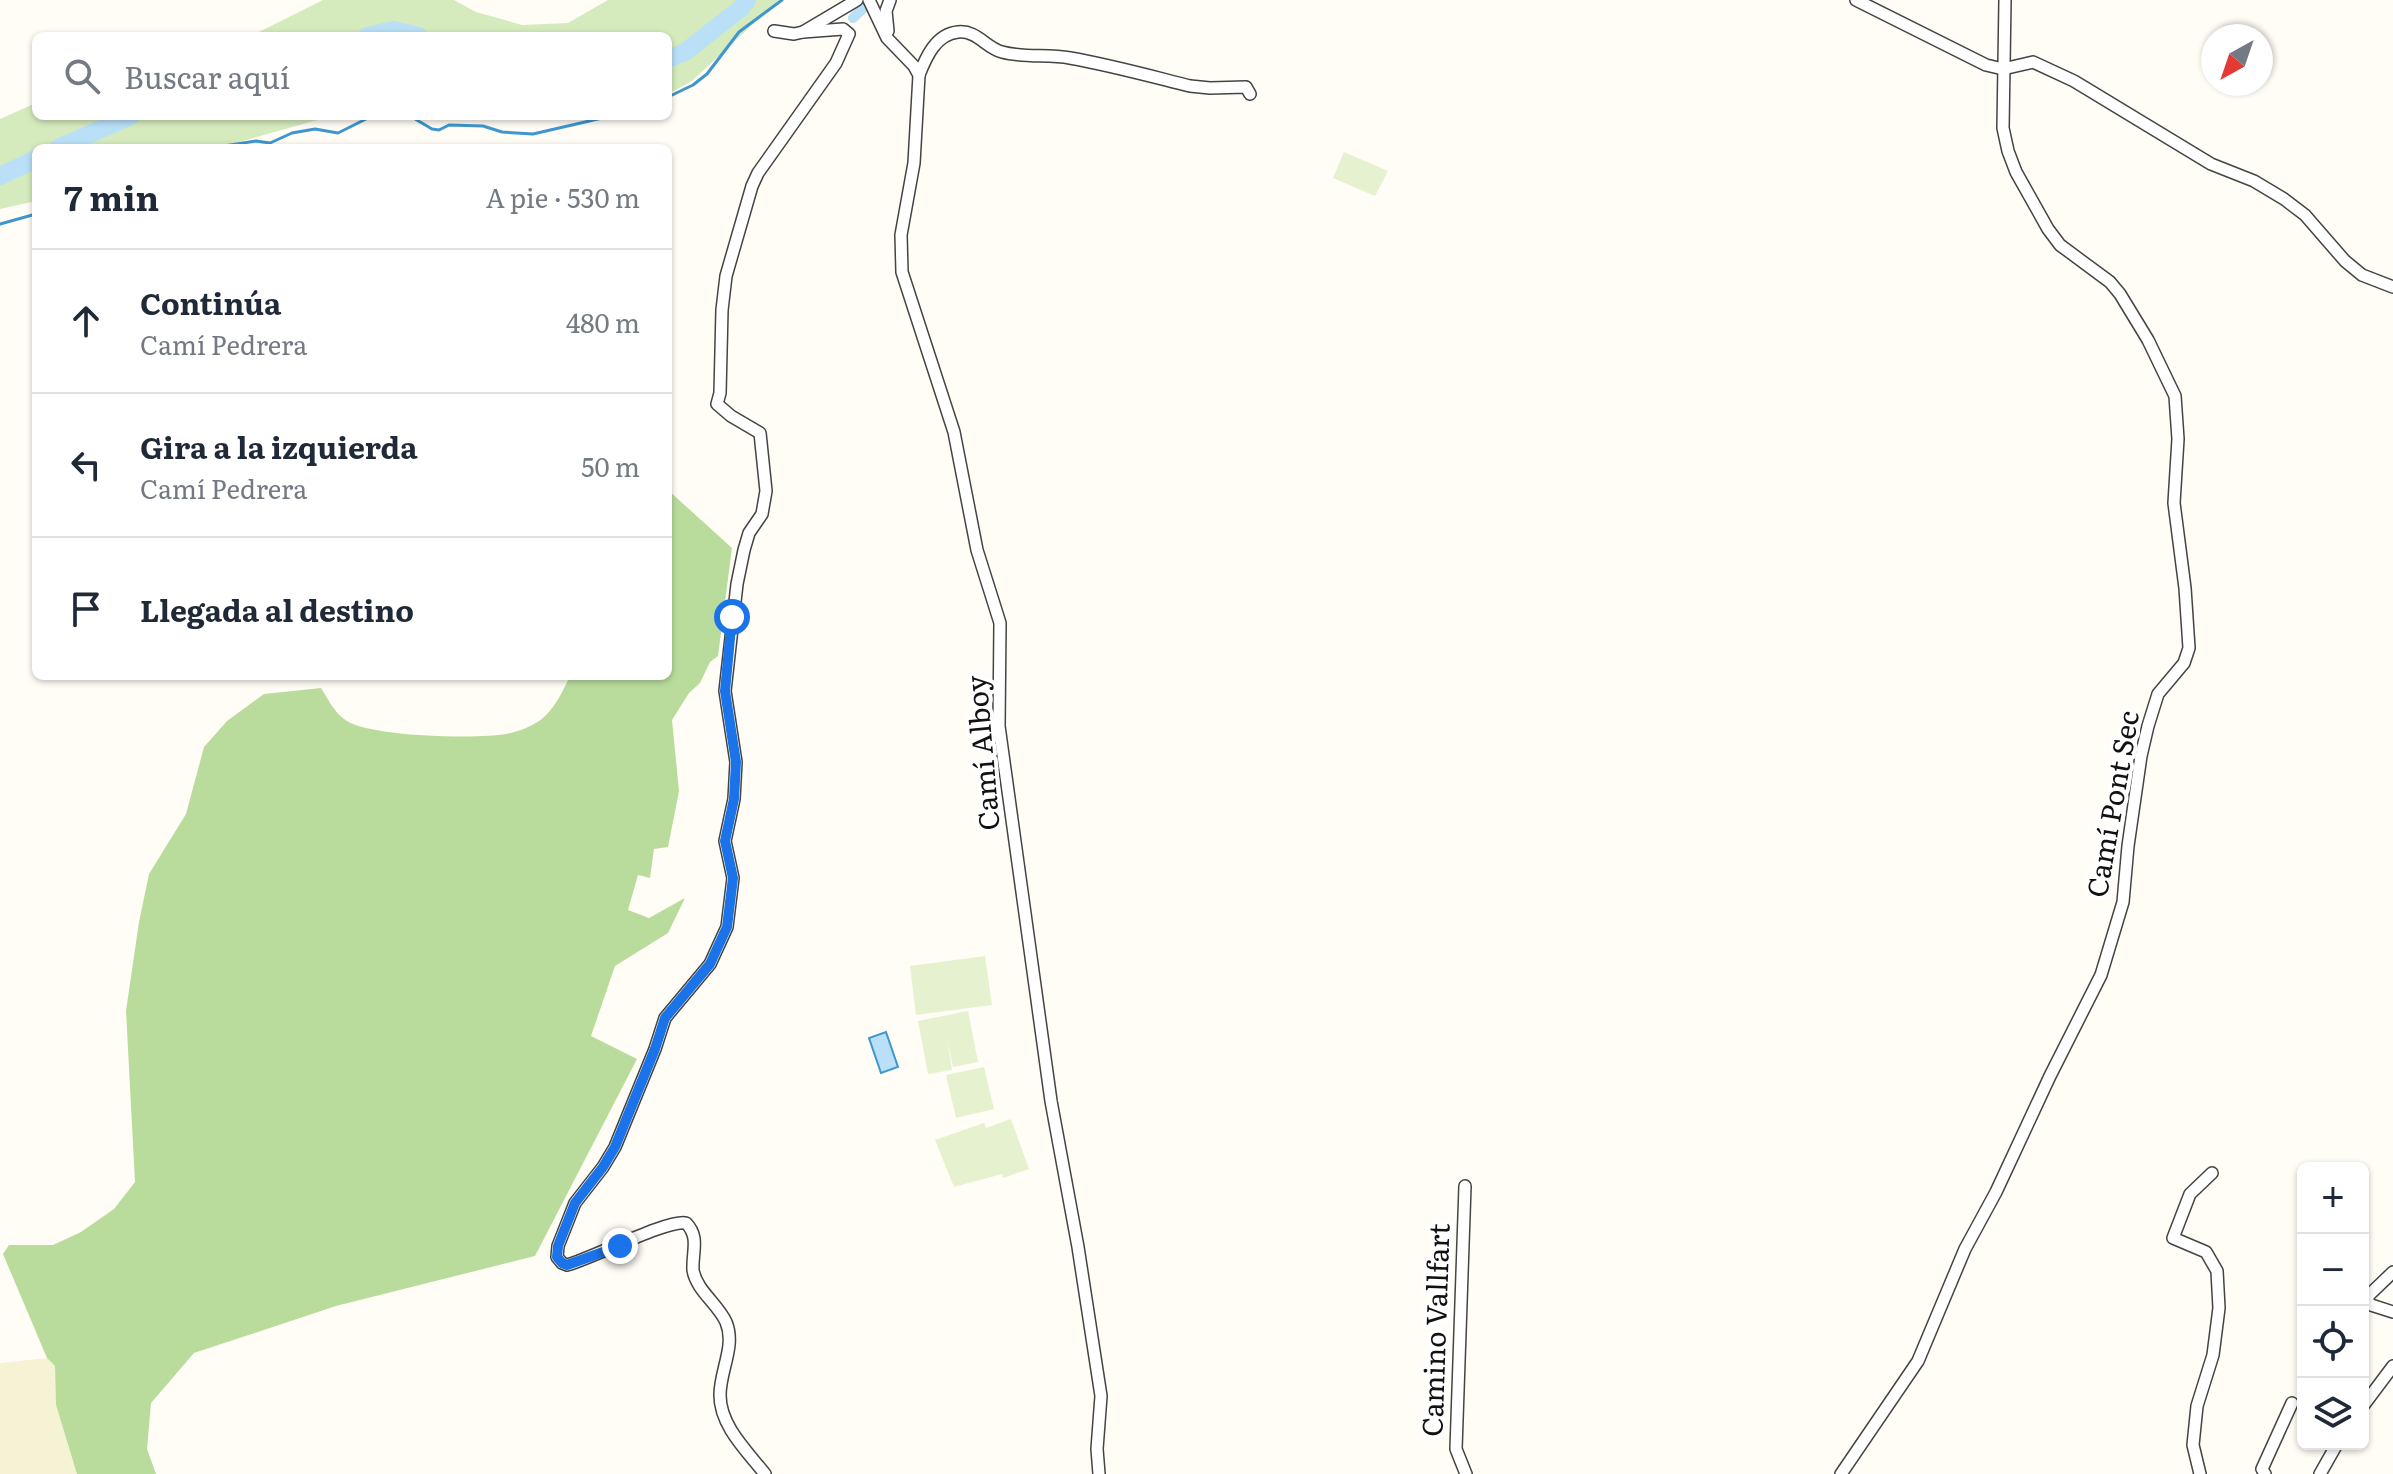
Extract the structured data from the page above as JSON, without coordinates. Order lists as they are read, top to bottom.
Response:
{
  "streets": {
    "street": ["Camí Alboy", "Camí Pont Sec", "Camino Vallfart"]
  },
  "north": "bottom left",
  "page": {
    "search": "Buscar aquí",
    "heading": ["7 min", "A pie · 530 m"],
    "list": [
      ["Continúa", "Camí Pedrera", "480 m"],
      ["Gira a la izquierda", "Camí Pedrera", "50 m"],
      "Llegada al destino"
    ],
    "map_buttons": ["+", "−"]
  }
}
